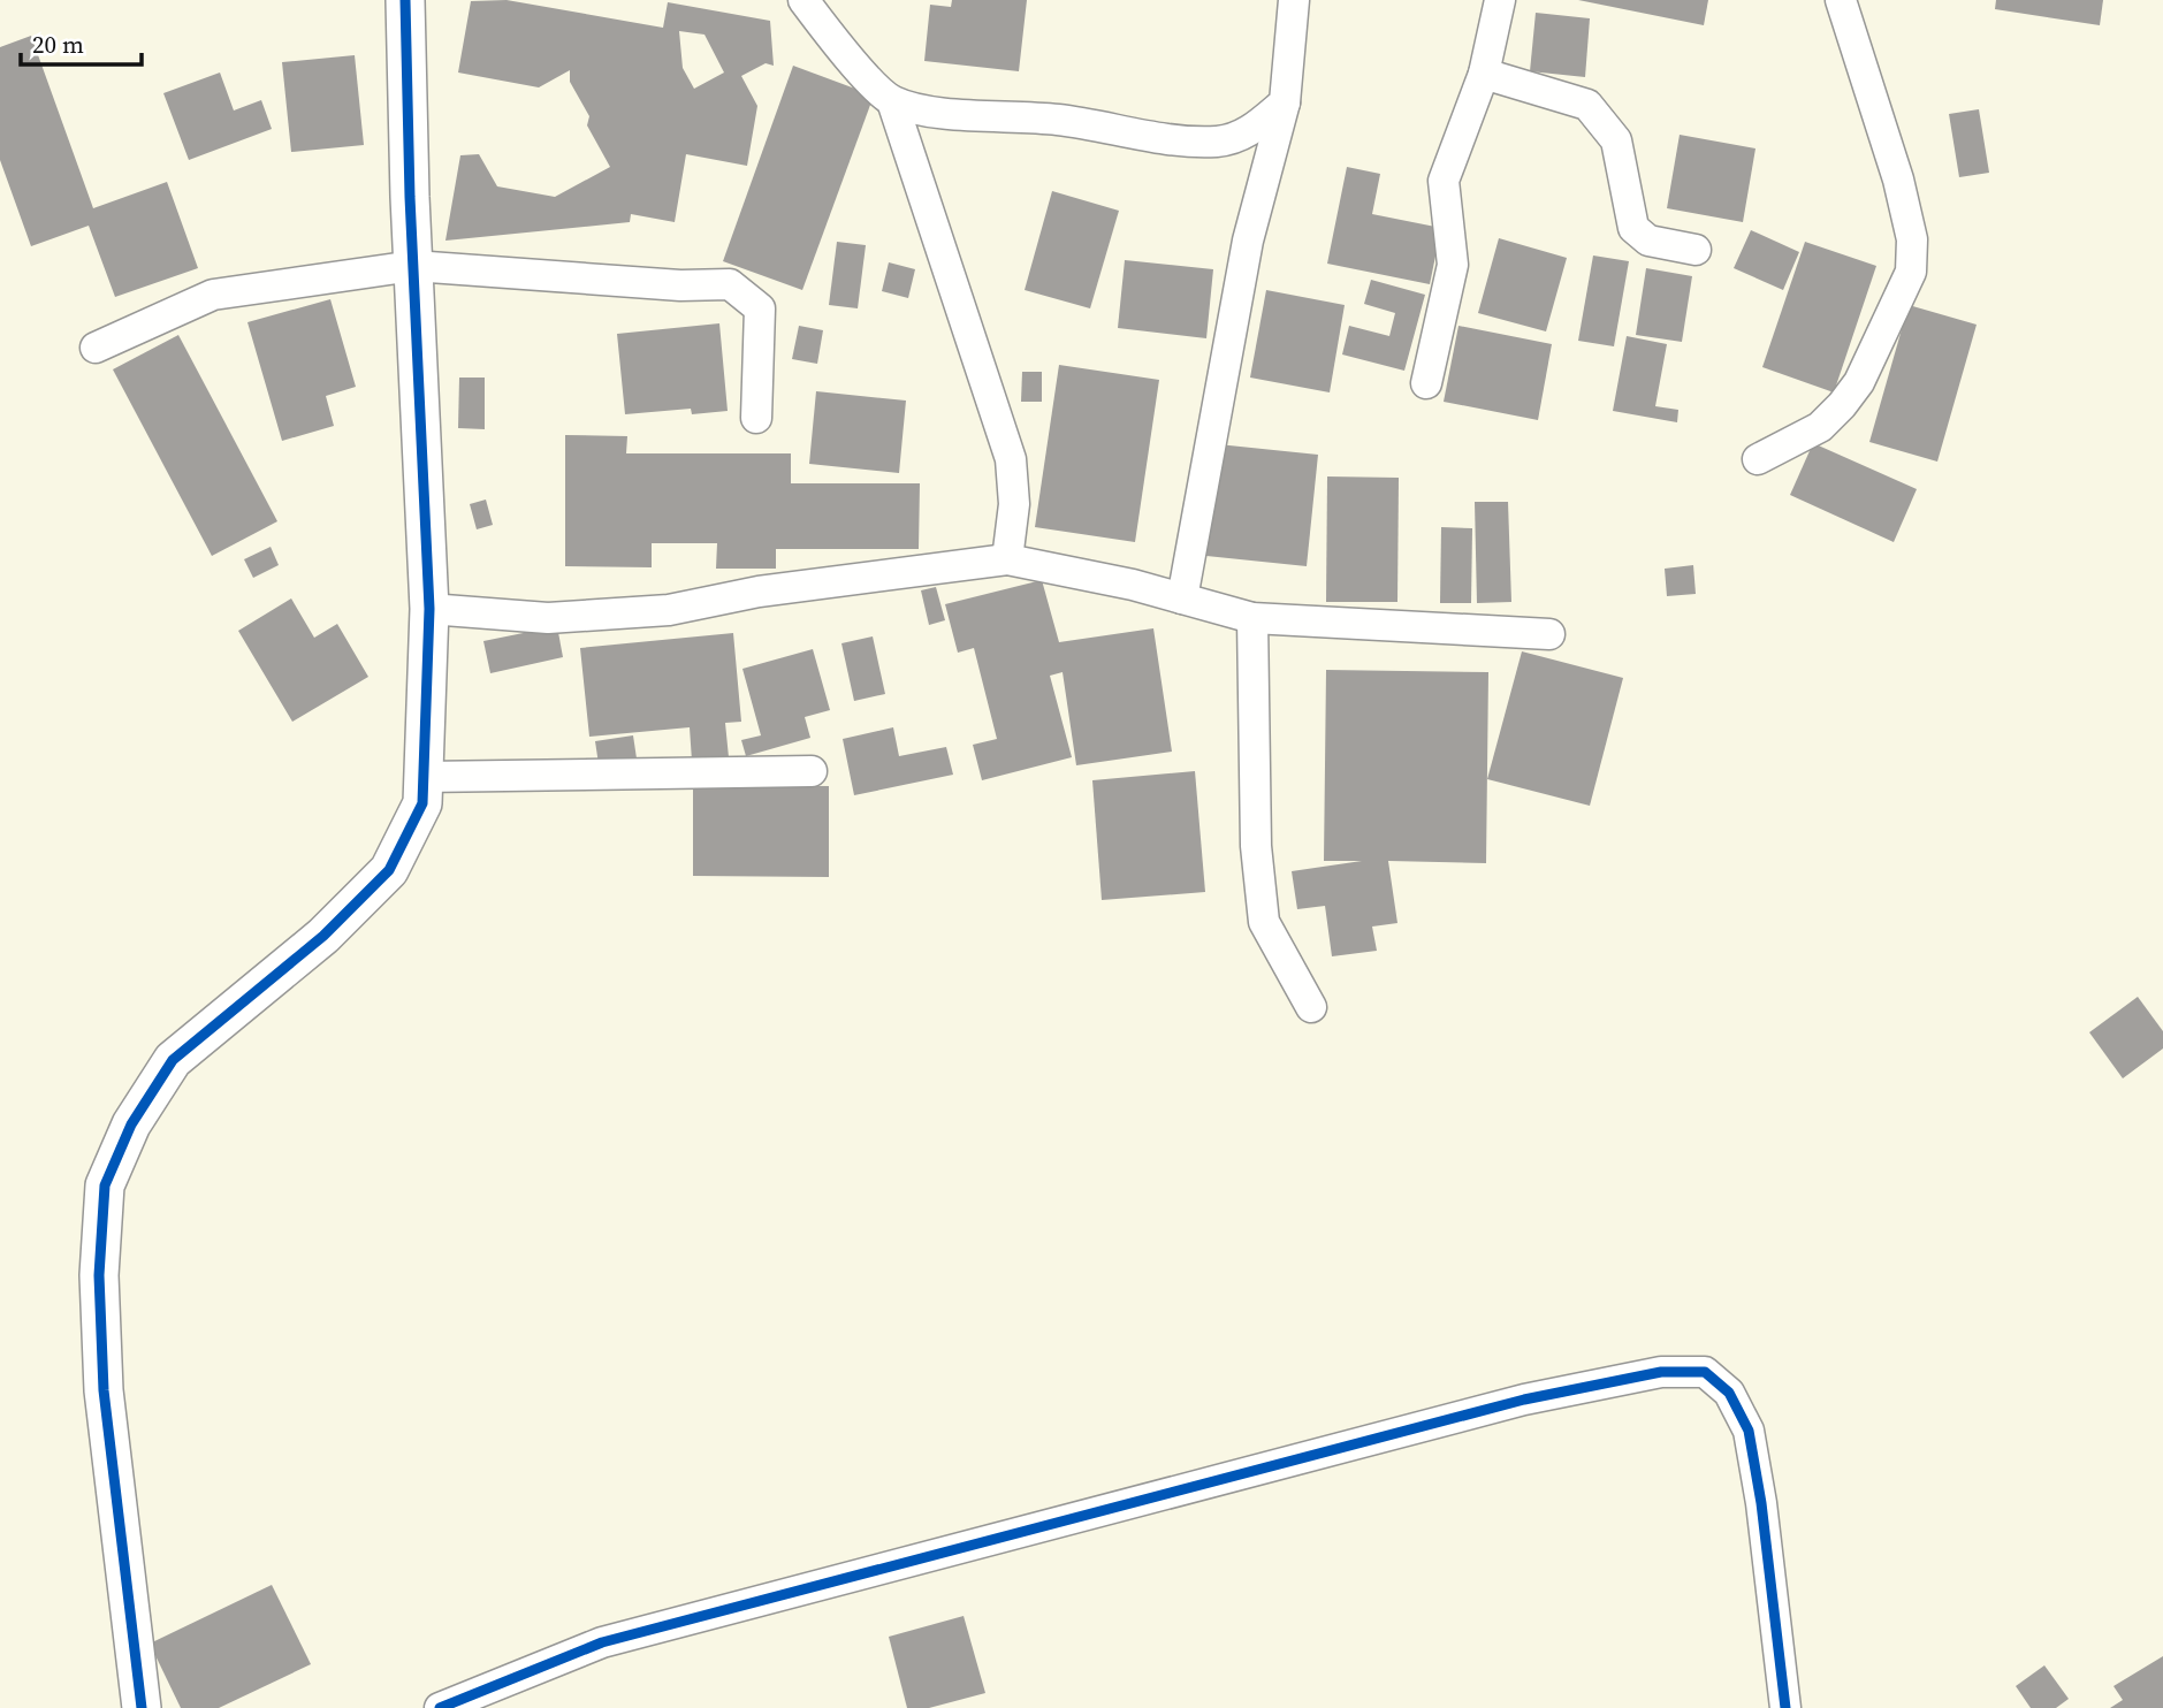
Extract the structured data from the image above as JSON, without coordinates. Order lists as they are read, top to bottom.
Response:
{
  "scale_bar": "20 m"
}
